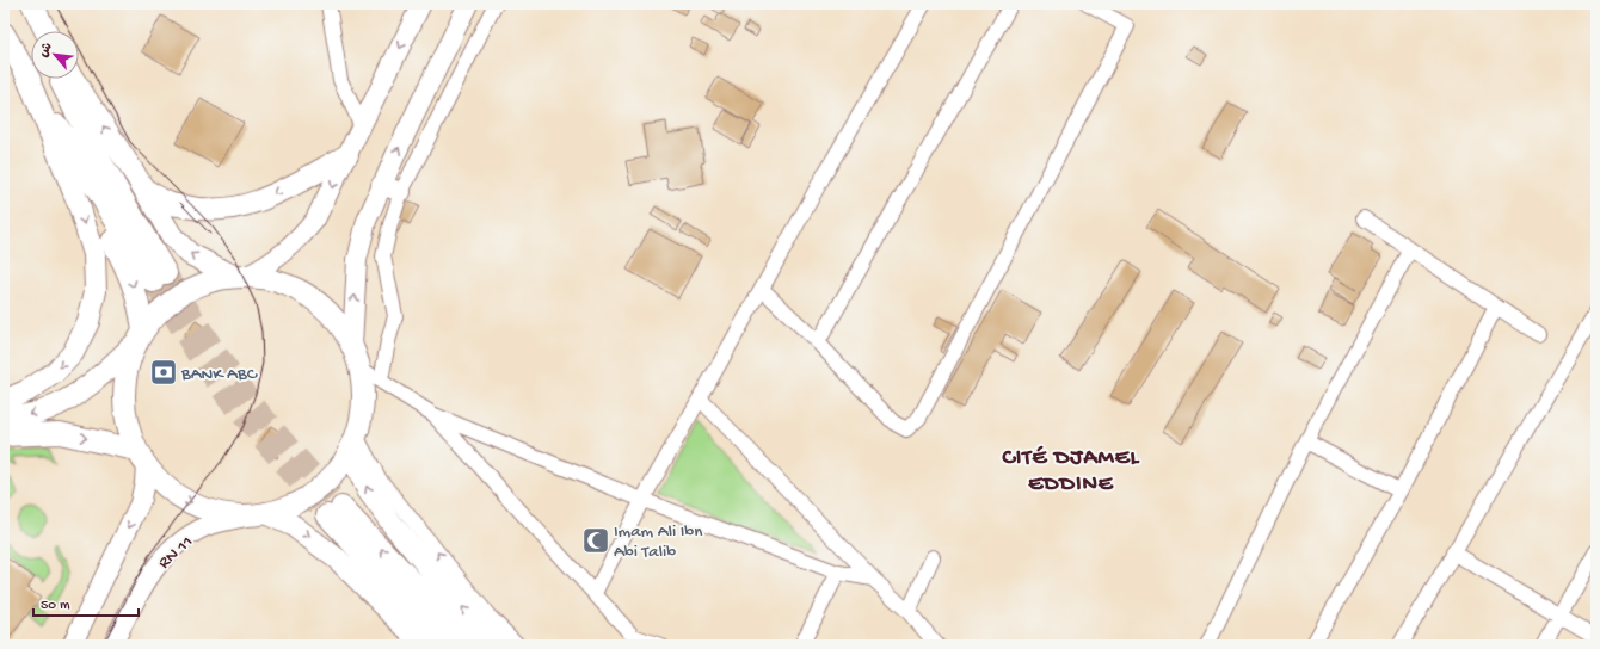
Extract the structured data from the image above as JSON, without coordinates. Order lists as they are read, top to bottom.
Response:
{
  "streets": {
    "main road": ["RN 11"]
  },
  "districts": ["CITÉ DJAMEL EDDINE"],
  "places": {
    "bank": ["BANK ABC"],
    "mosque": ["Imam Ali Ibn Abi Talib"]
  },
  "scale_bar": "50 m",
  "north": "top left"
}
